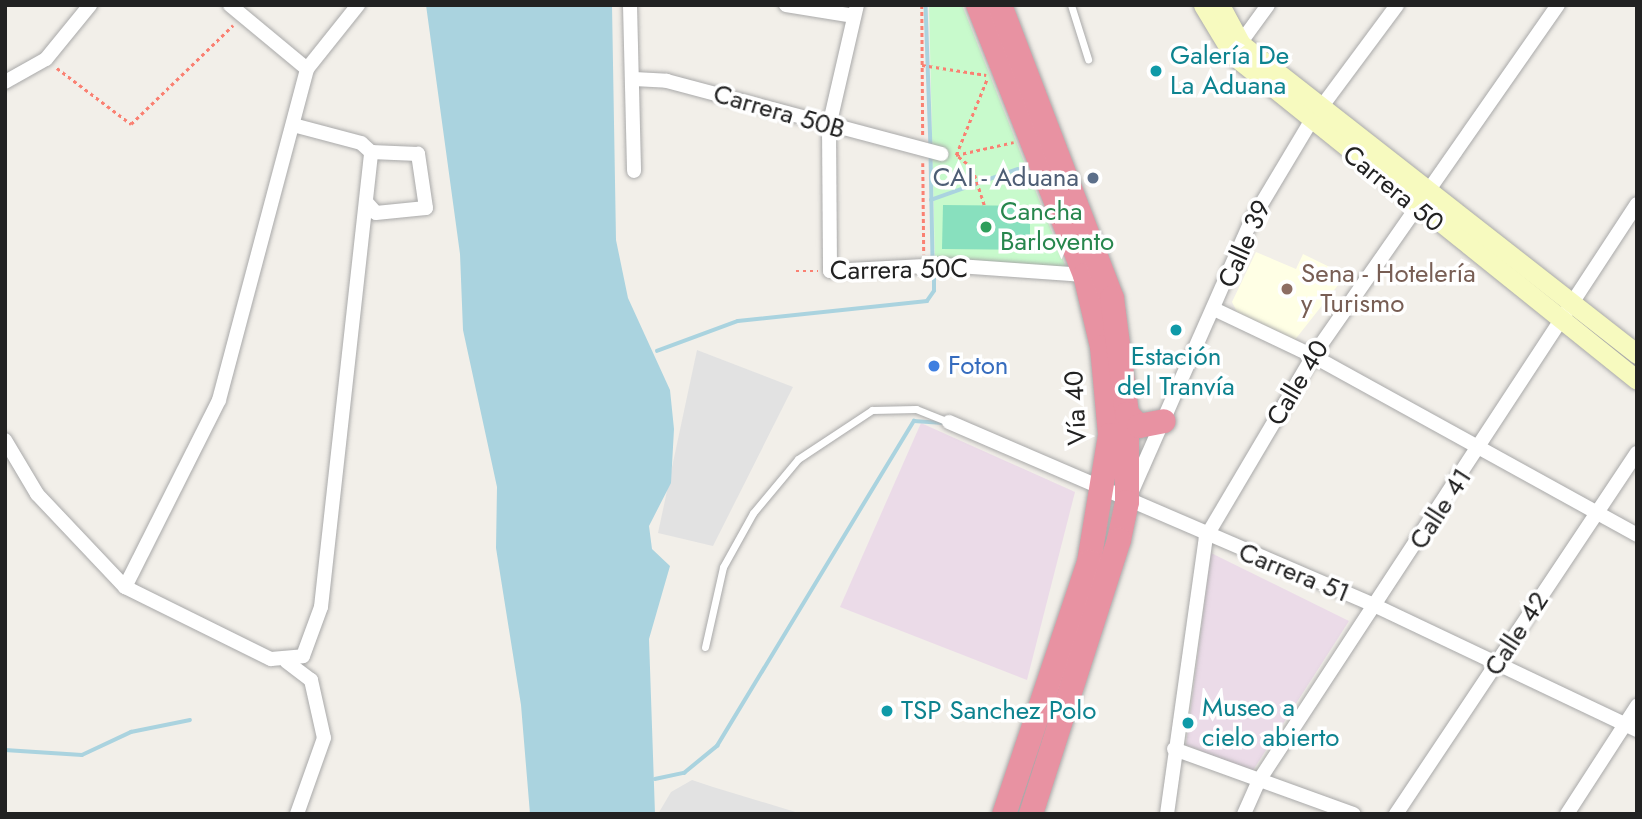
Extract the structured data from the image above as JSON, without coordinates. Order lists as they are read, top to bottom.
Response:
{
  "streets": {
    "highway": ["Vía 40"],
    "street": [
      "Carrera 50B",
      "Carrera 50",
      "Calle 39",
      "Carrera 50C",
      "Calle 40",
      "Calle 41",
      "Carrera 51",
      "Calle 42"
    ]
  },
  "crossings": [
    ["Carrera 50", "Calle 39"],
    ["Carrera 50", "Calle 40"],
    ["Carrera 50", "Calle 41"],
    ["Calle 39", "Vía 40"],
    ["Calle 39", "Carrera 51"],
    ["Carrera 50C", "Vía 40"],
    ["Calle 40", "Carrera 51"],
    ["Vía 40", "Carrera 51"],
    ["Calle 41", "Carrera 51"],
    ["Carrera 51", "Calle 42"]
  ],
  "places": [
    "Galería De La Aduana",
    "CAI - Aduana",
    "Cancha Barlovento",
    "Sena - Hotelería y Turismo",
    "Estación del Tranvía",
    "Foton",
    "TSP Sanchez Polo",
    "Museo a cielo abierto"
  ]
}
